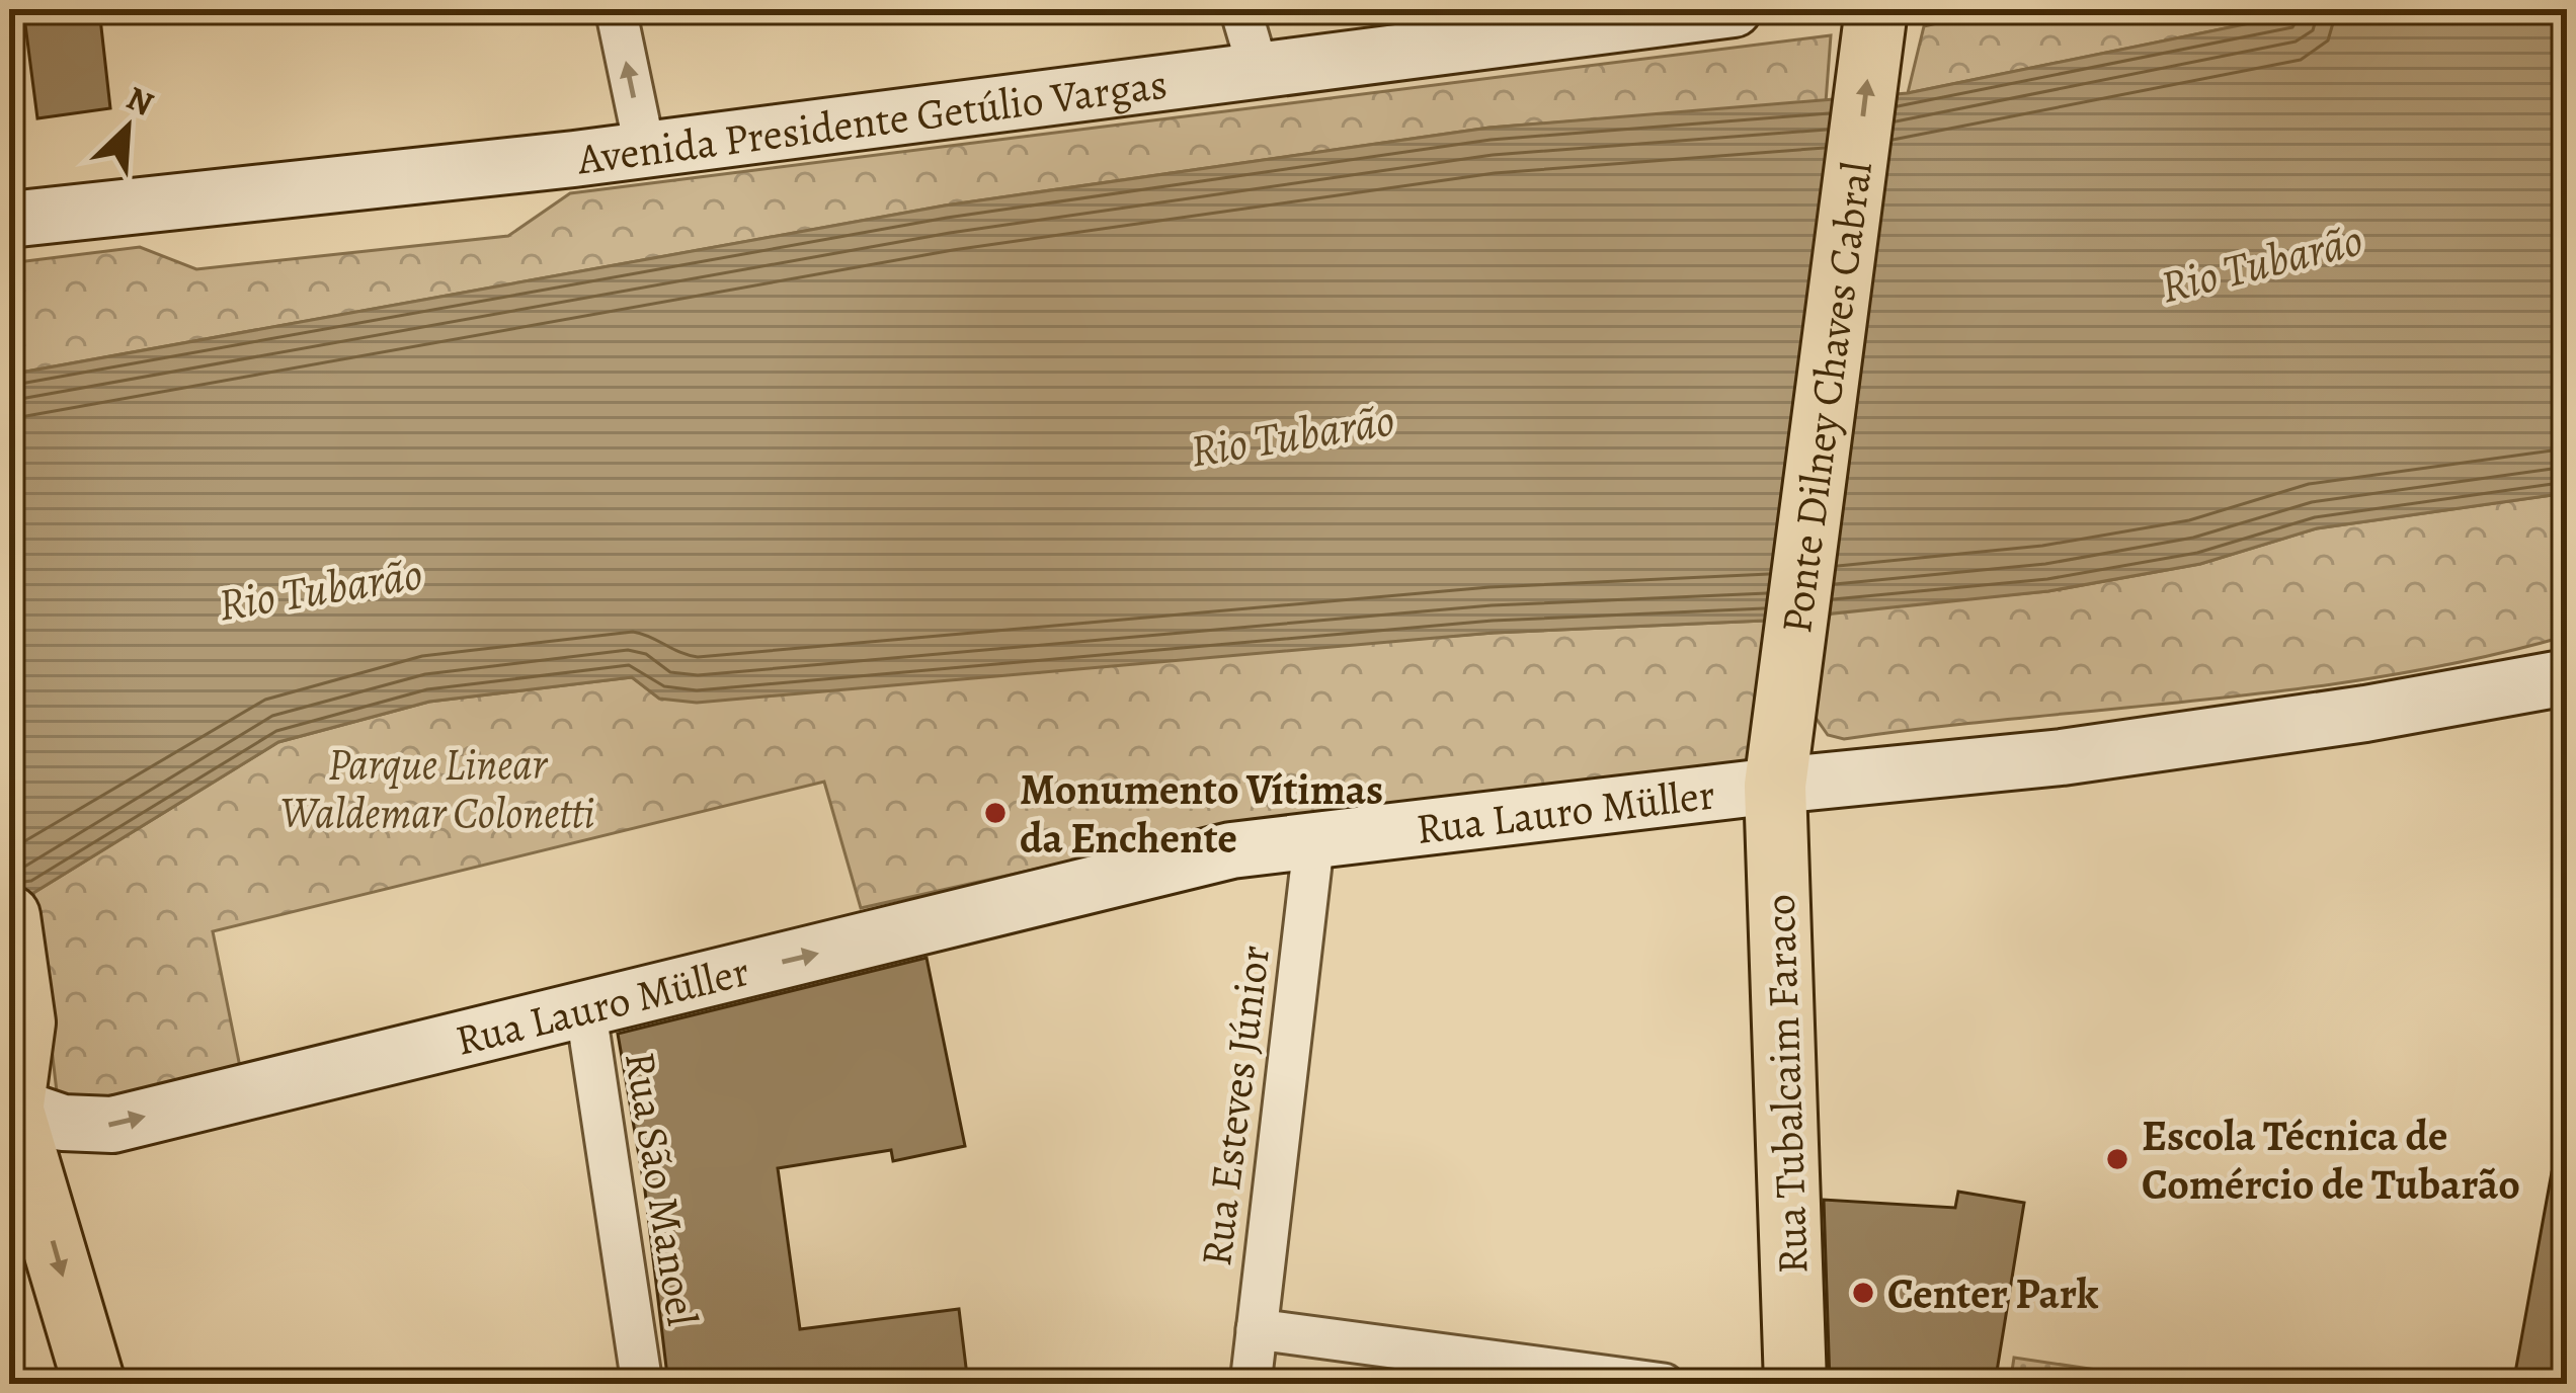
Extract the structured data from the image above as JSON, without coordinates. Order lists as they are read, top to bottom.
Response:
{
  "streets": {
    "main road": [
      "Avenida Presidente Getúlio Vargas",
      "Ponte Dilney Chaves Cabral",
      "Rua Lauro Müller",
      "Rua Tubalcaim Faraco"
    ],
    "street": ["Rua Esteves Júnior", "Rua São Manoel"]
  },
  "crossings": [
    ["Ponte Dilney Chaves Cabral", "Rua Lauro Müller"],
    ["Ponte Dilney Chaves Cabral", "Rua Tubalcaim Faraco"],
    ["Rua Lauro Müller", "Rua Tubalcaim Faraco"],
    ["Rua Lauro Müller", "Rua Esteves Júnior"],
    ["Rua Lauro Müller", "Rua São Manoel"]
  ],
  "one_way": ["Ponte Dilney Chaves Cabral", "Rua Lauro Müller"],
  "water": ["Rio Tubarão"],
  "parks": ["Parque Linear Waldemar Colonetti"],
  "places": ["Monumento Vítimas da Enchente", "Escola Técnica de Comércio de Tubarão", "Center Park"],
  "north": "top right"
}
